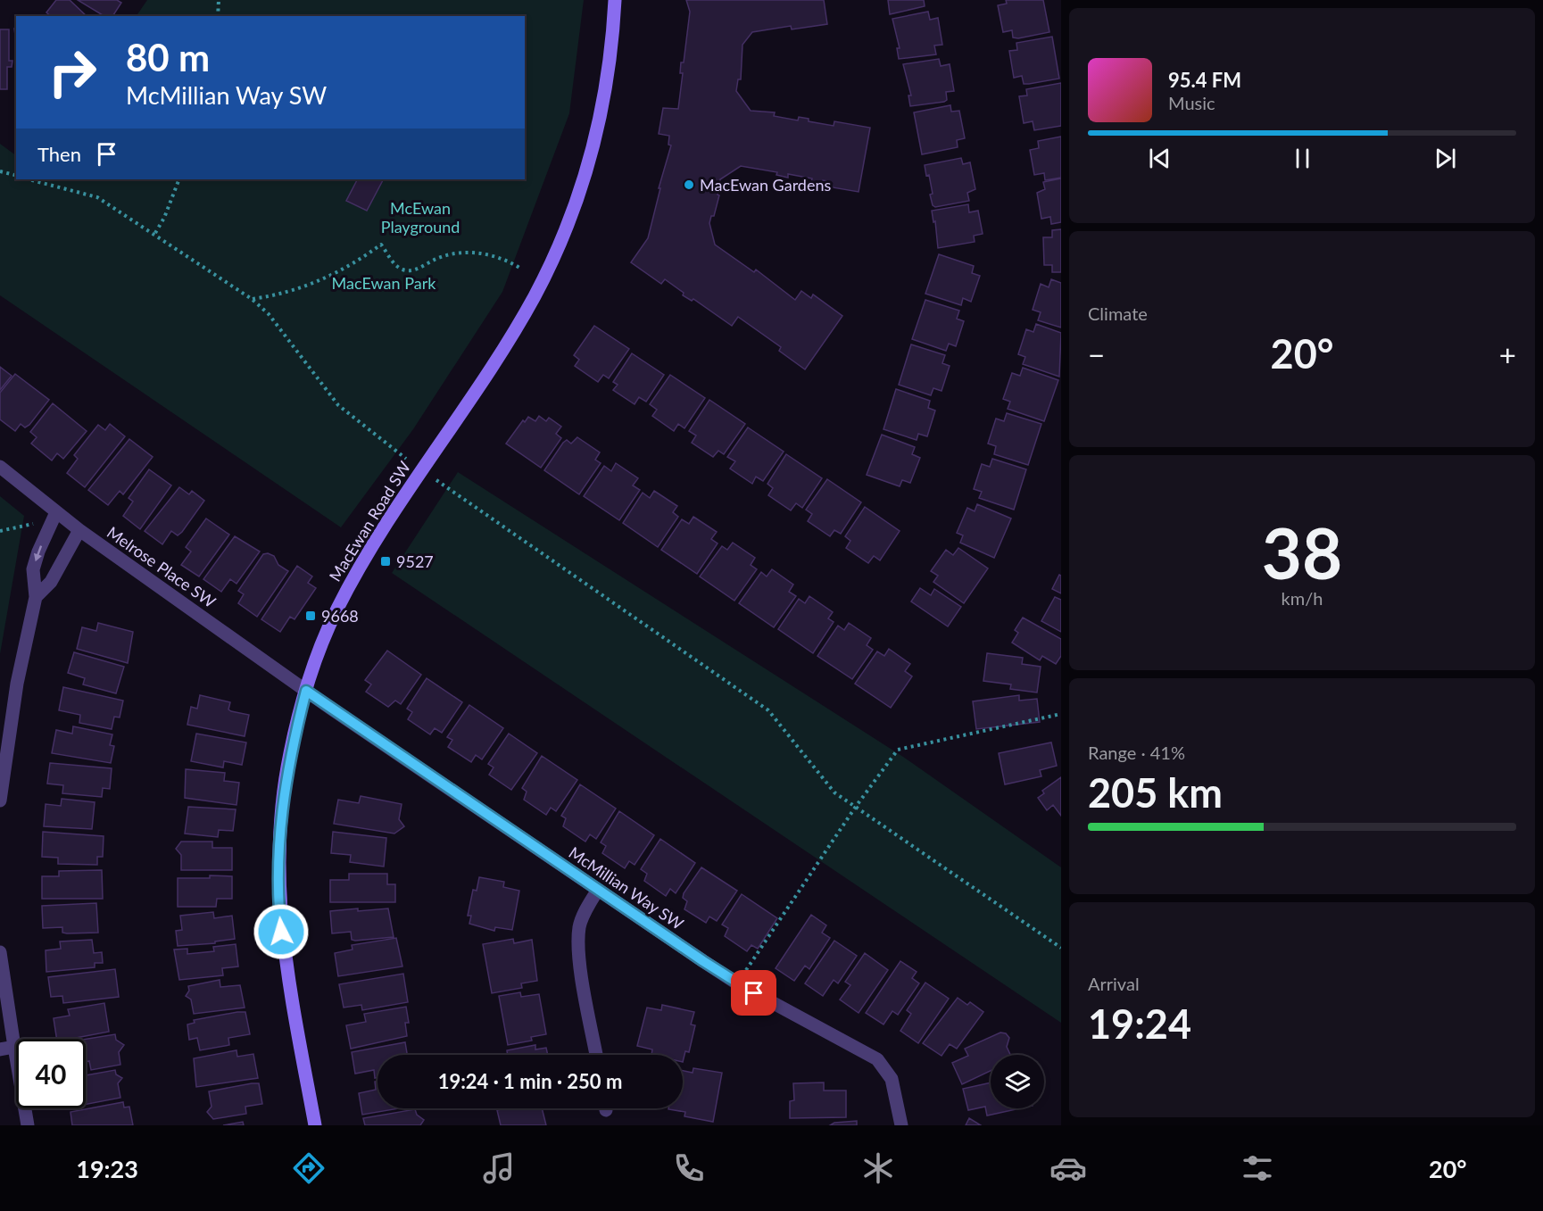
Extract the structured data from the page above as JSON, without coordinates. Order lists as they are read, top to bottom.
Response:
{
  "streets": {
    "street": ["MacEwan Road SW", "Melrose Place SW", "McMillian Way SW"]
  },
  "crossings": [
    ["MacEwan Road SW", "Melrose Place SW"],
    ["MacEwan Road SW", "McMillian Way SW"],
    ["Melrose Place SW", "McMillian Way SW"]
  ],
  "parks": ["McEwan Playground", "MacEwan Park"],
  "places": {
    "other": ["MacEwan Gardens"],
    "transit": ["9527", "9668"]
  },
  "page": {
    "turn": ["80 m", "McMillian Way SW"],
    "song": ["95.4 FM", "Music"],
    "then": "Then",
    "tile": [
      "Climate",
      ["38", "km/h"],
      ["Range · 41%", "205 km"],
      ["Arrival", "19:24"]
    ],
    "heat": ["−", "20°", "+"],
    "limit": "40",
    "trip": "19:24 · 1 min · 250 m",
    "tabs": ["19:23", "20°"]
  }
}
